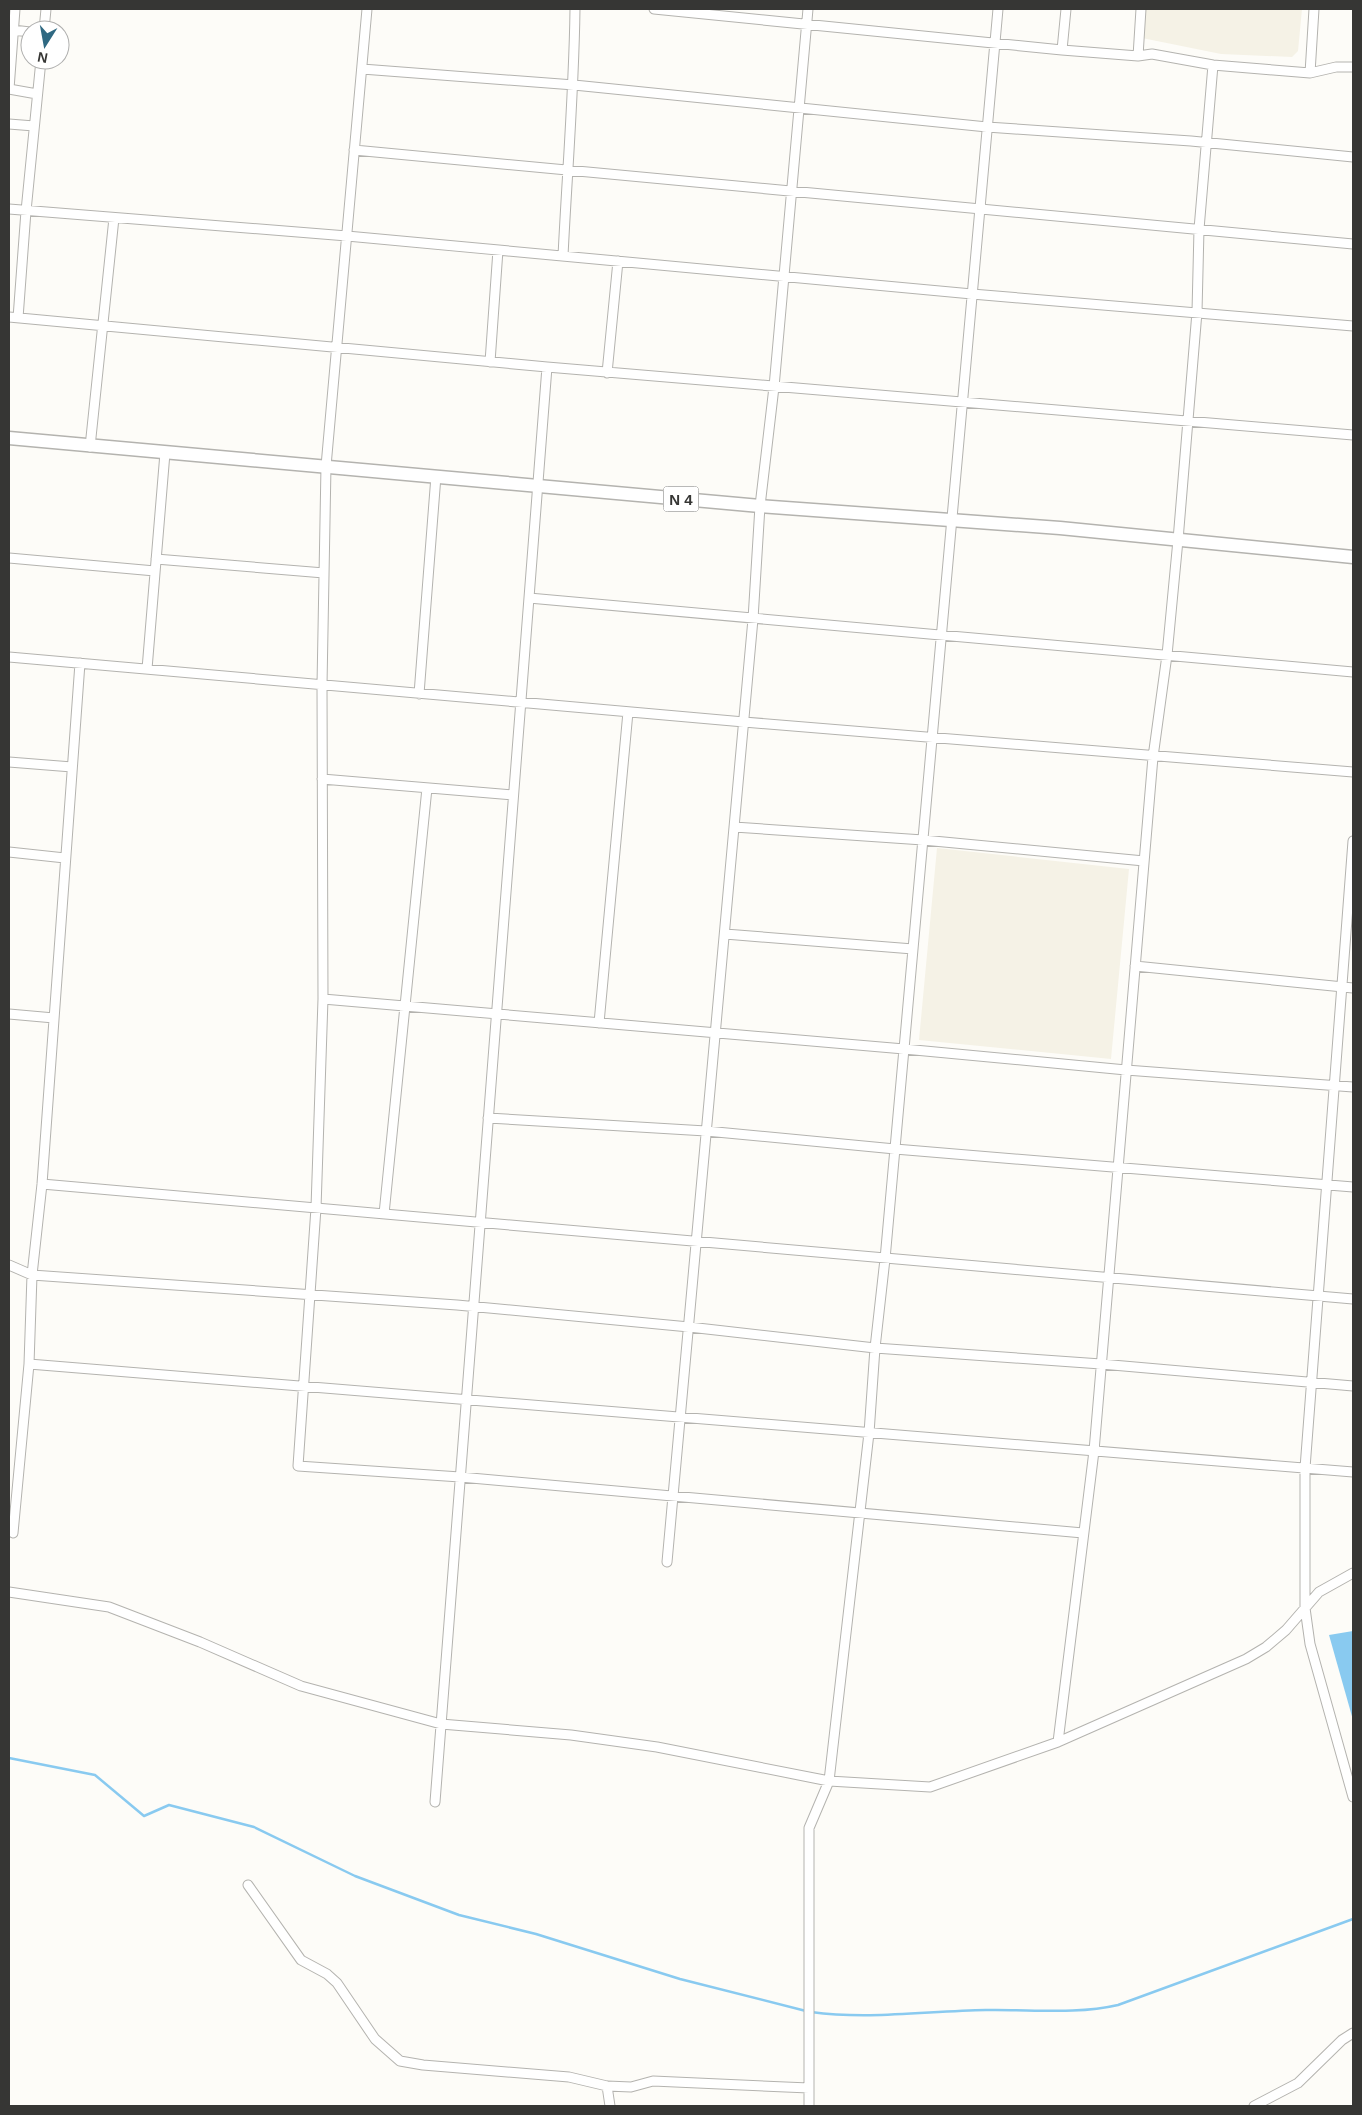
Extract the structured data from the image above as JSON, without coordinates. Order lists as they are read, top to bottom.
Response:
{
  "streets": {
    "highway": ["N 4"]
  },
  "north": "bottom"
}
